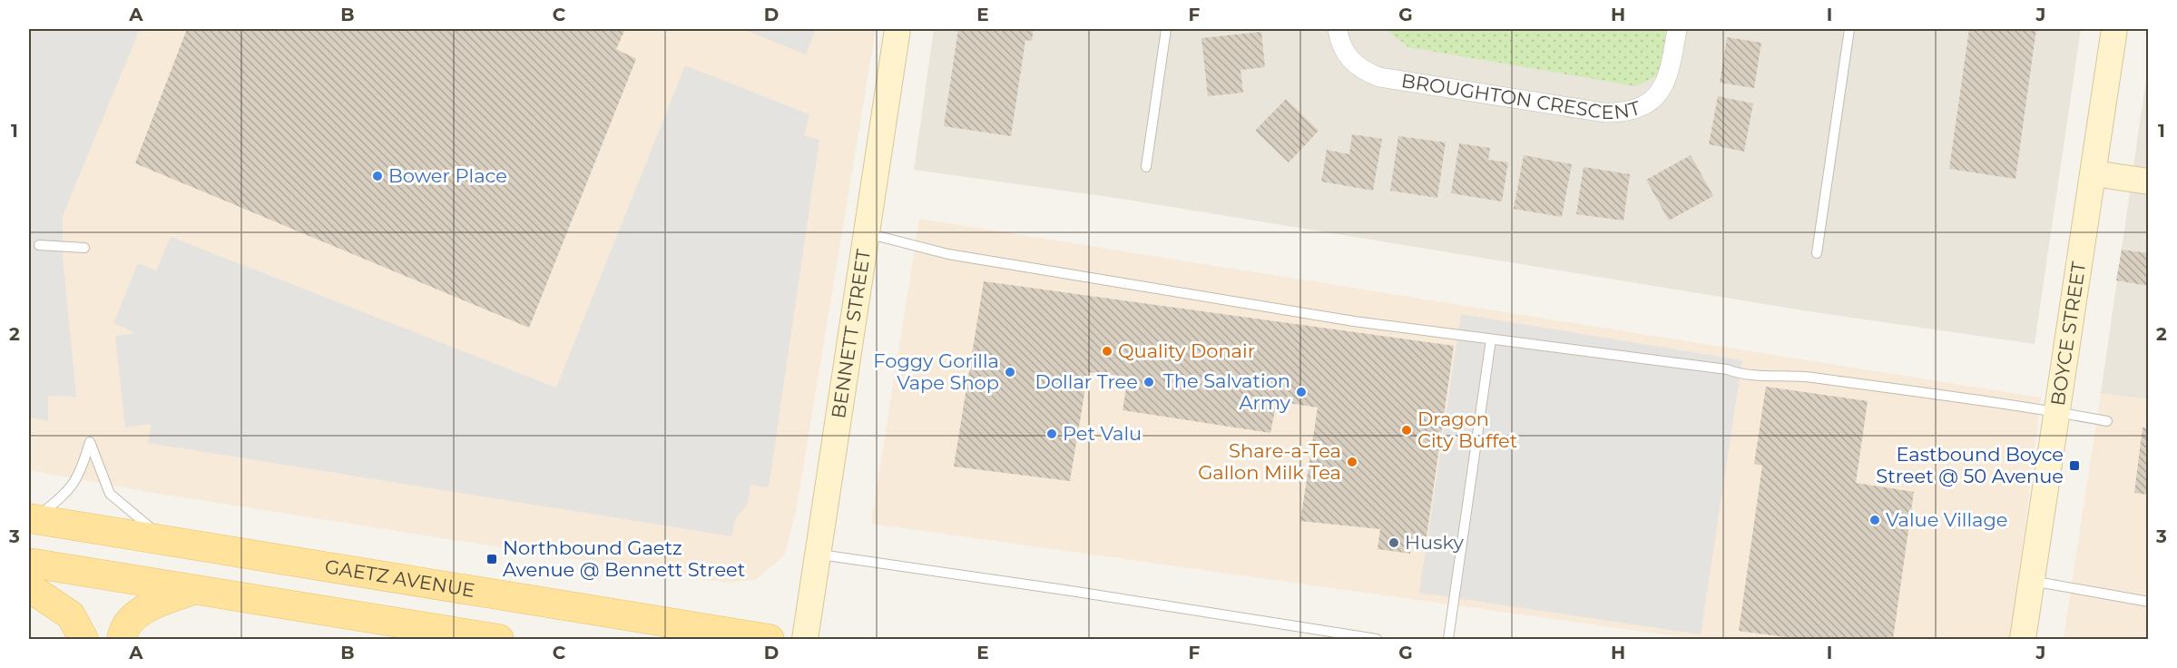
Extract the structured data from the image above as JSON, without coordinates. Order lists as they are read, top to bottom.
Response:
{
  "streets": {
    "main road": ["GAETZ AVENUE"],
    "street": ["BROUGHTON CRESCENT", "BENNETT STREET", "BOYCE STREET"]
  },
  "places": {
    "other": [
      "Bower Place",
      "Quality Donair",
      "Foggy Gorilla Vape Shop",
      "Dollar Tree",
      "The Salvation Army",
      "Dragon City Buffet",
      "Pet Valu",
      "Share-a-Tea Gallon Milk Tea",
      "Value Village",
      "Husky"
    ],
    "transit": ["Eastbound Boyce Street @ 50 Avenue", "Northbound Gaetz Avenue @ Bennett Street"]
  },
  "grid": {
    "columns": [
      "A",
      "B",
      "C",
      "D",
      "E",
      "F",
      "G",
      "H",
      "I",
      "J"
    ],
    "rows": ["1", "2", "3"]
  }
}
